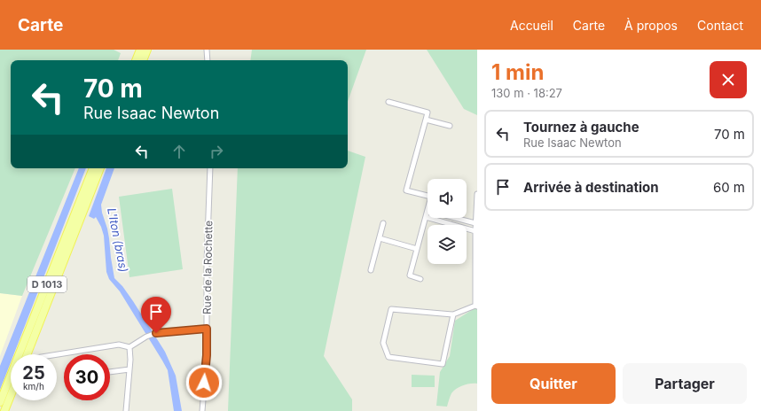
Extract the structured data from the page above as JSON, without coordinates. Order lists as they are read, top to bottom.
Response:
{
  "streets": {
    "main road": ["D 1013"],
    "street": ["Rue de la Rochette"]
  },
  "water": ["L'Iton (bras)"],
  "page": {
    "header": "Carte",
    "nav": [
      "Accueil",
      "Carte",
      "À propos",
      "Contact"
    ],
    "heading": ["1 min", "130 m · 18:27"],
    "turn": ["70 m", "Rue Isaac Newton"],
    "list": [
      {
        "name": "Tournez à gauche",
        "note": "Rue Isaac Newton",
        "value": "70 m"
      },
      {
        "name": "Arrivée à destination",
        "value": "60 m"
      }
    ],
    "speed": "25 km/h",
    "limit": "30",
    "buttons": ["Quitter", "Partager"]
  }
}
